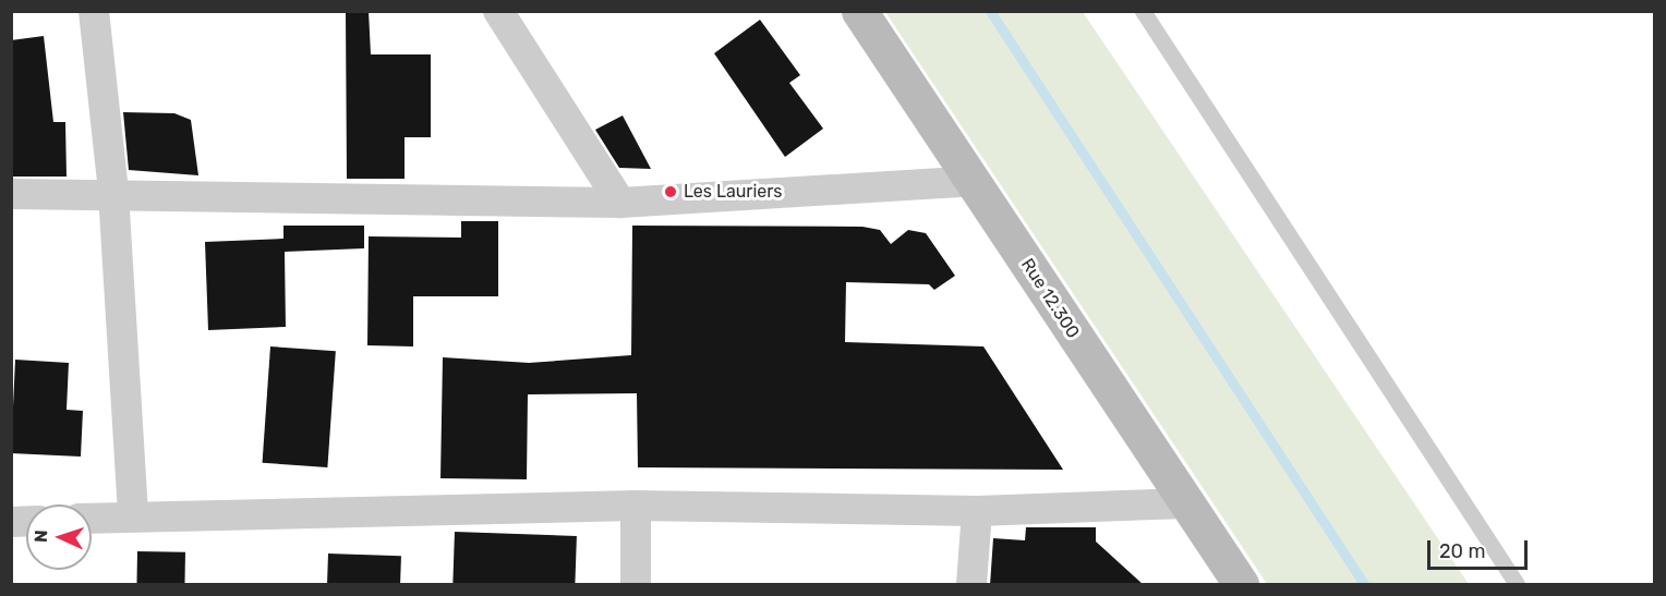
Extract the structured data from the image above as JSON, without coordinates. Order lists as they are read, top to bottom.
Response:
{
  "streets": {
    "street": ["Rue 12.300"]
  },
  "places": ["Les Lauriers"],
  "scale_bar": "20 m",
  "north": "left"
}
